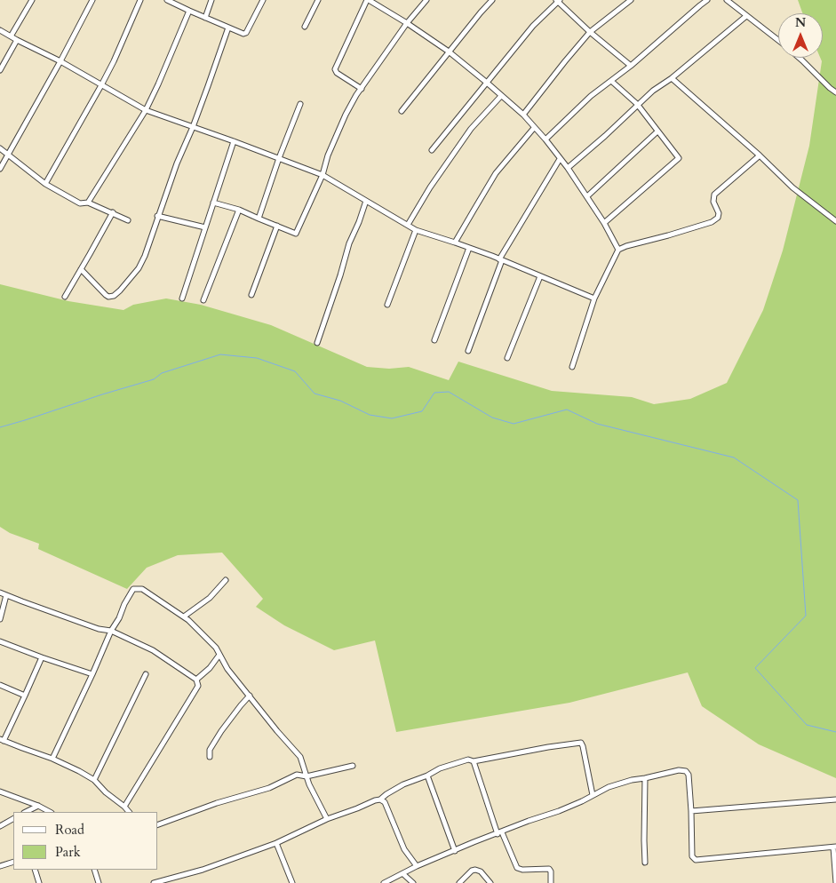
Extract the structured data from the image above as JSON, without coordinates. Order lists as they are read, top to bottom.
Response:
{
  "legend": ["Road", "Park"],
  "north": "top"
}
